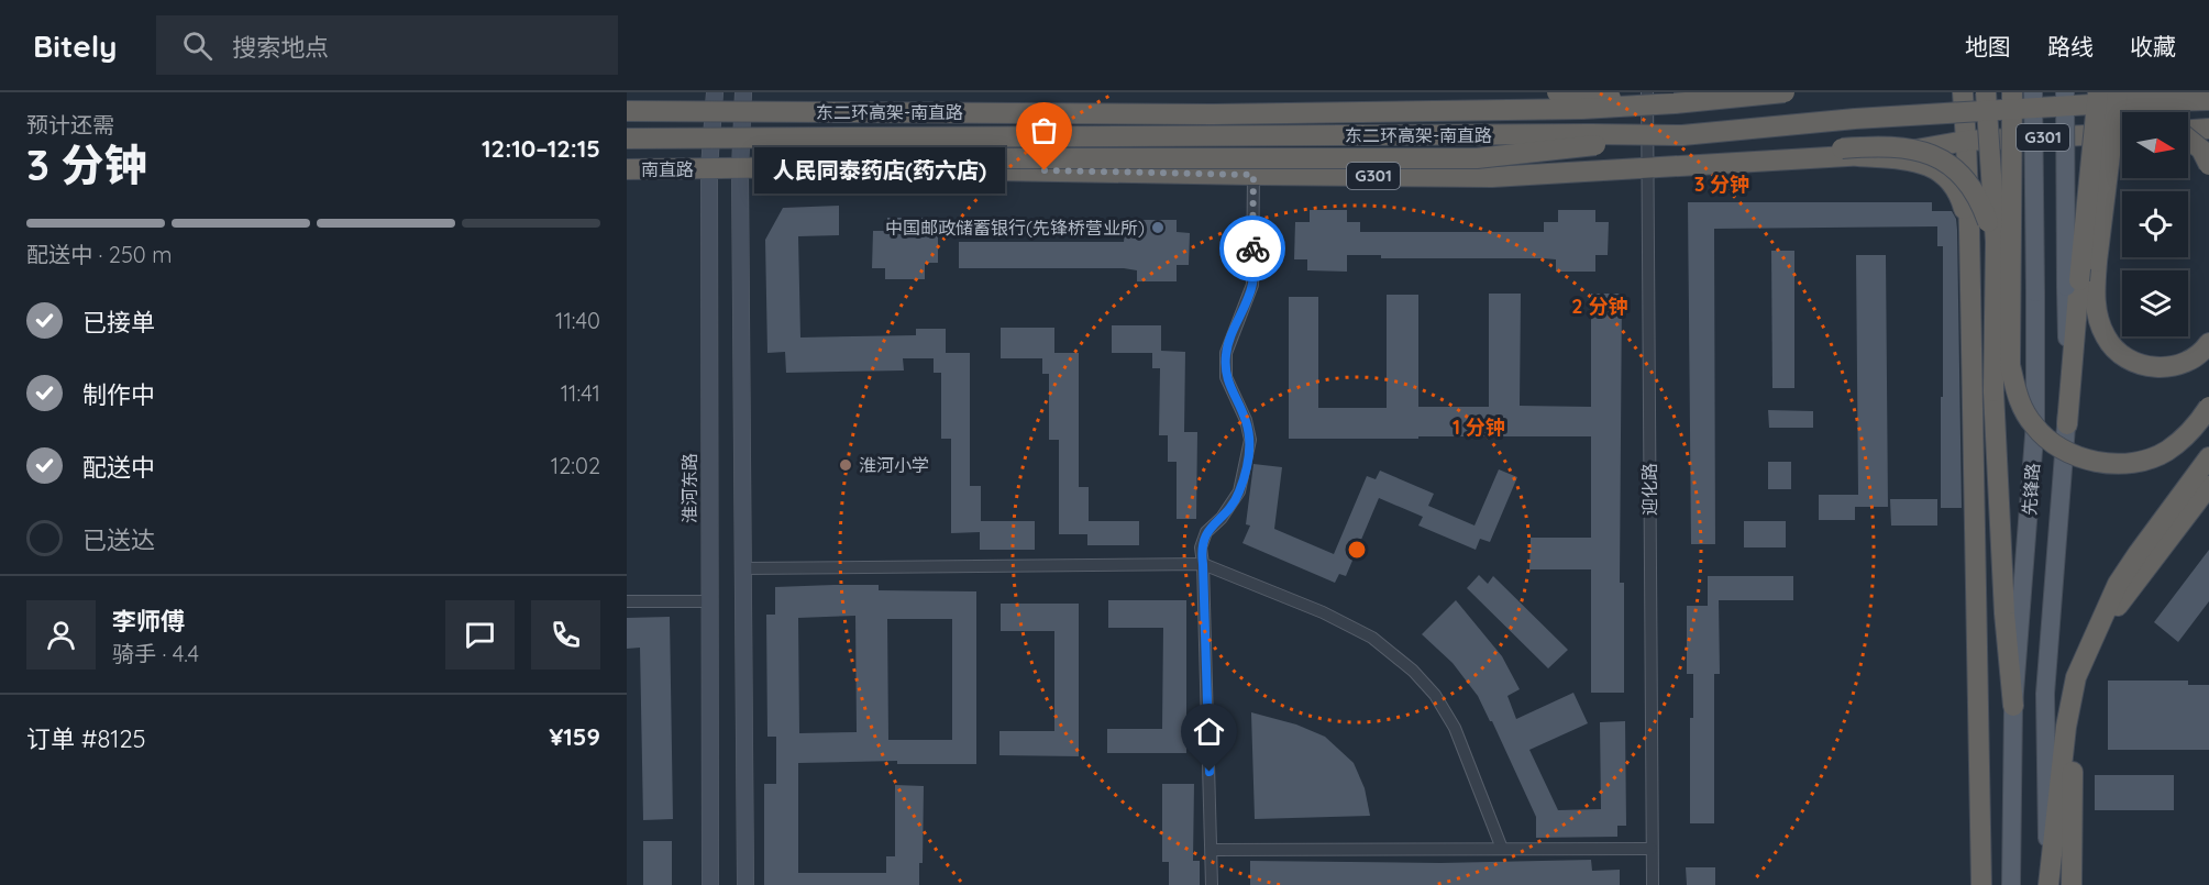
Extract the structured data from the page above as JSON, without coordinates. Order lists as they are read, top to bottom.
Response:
{
  "streets": {
    "highway": ["东二环高架-南直路", "G301", "南直路"],
    "main road": ["淮河东路", "先锋路"],
    "street": ["迎化路"]
  },
  "crossings": [
    ["G301", "南直路"],
    ["G301", "淮河东路"],
    ["G301", "迎化路"],
    ["南直路", "淮河东路"]
  ],
  "places": ["人民同泰药店(药六店)", "中国邮政储蓄银行(先锋桥营业所)", "淮河小学"],
  "north": "right",
  "page": {
    "header": "Bitely",
    "search": "搜索地点",
    "nav": ["地图", "路线", "收藏"],
    "heading": ["3 分钟", "预计还需", "12:10–12:15"],
    "panel": [
      "李师傅",
      "骑手 · 4.4",
      "订单 #8125",
      "¥159"
    ],
    "bubble": "人民同泰药店(药六店)",
    "bar": "配送中 · 250 m",
    "list": [
      ["已接单", "11:40"],
      ["制作中", "11:41"],
      ["配送中", "12:02"],
      "已送达"
    ]
  },
  "rings": ["3 分钟", "2 分钟", "1 分钟"]
}
